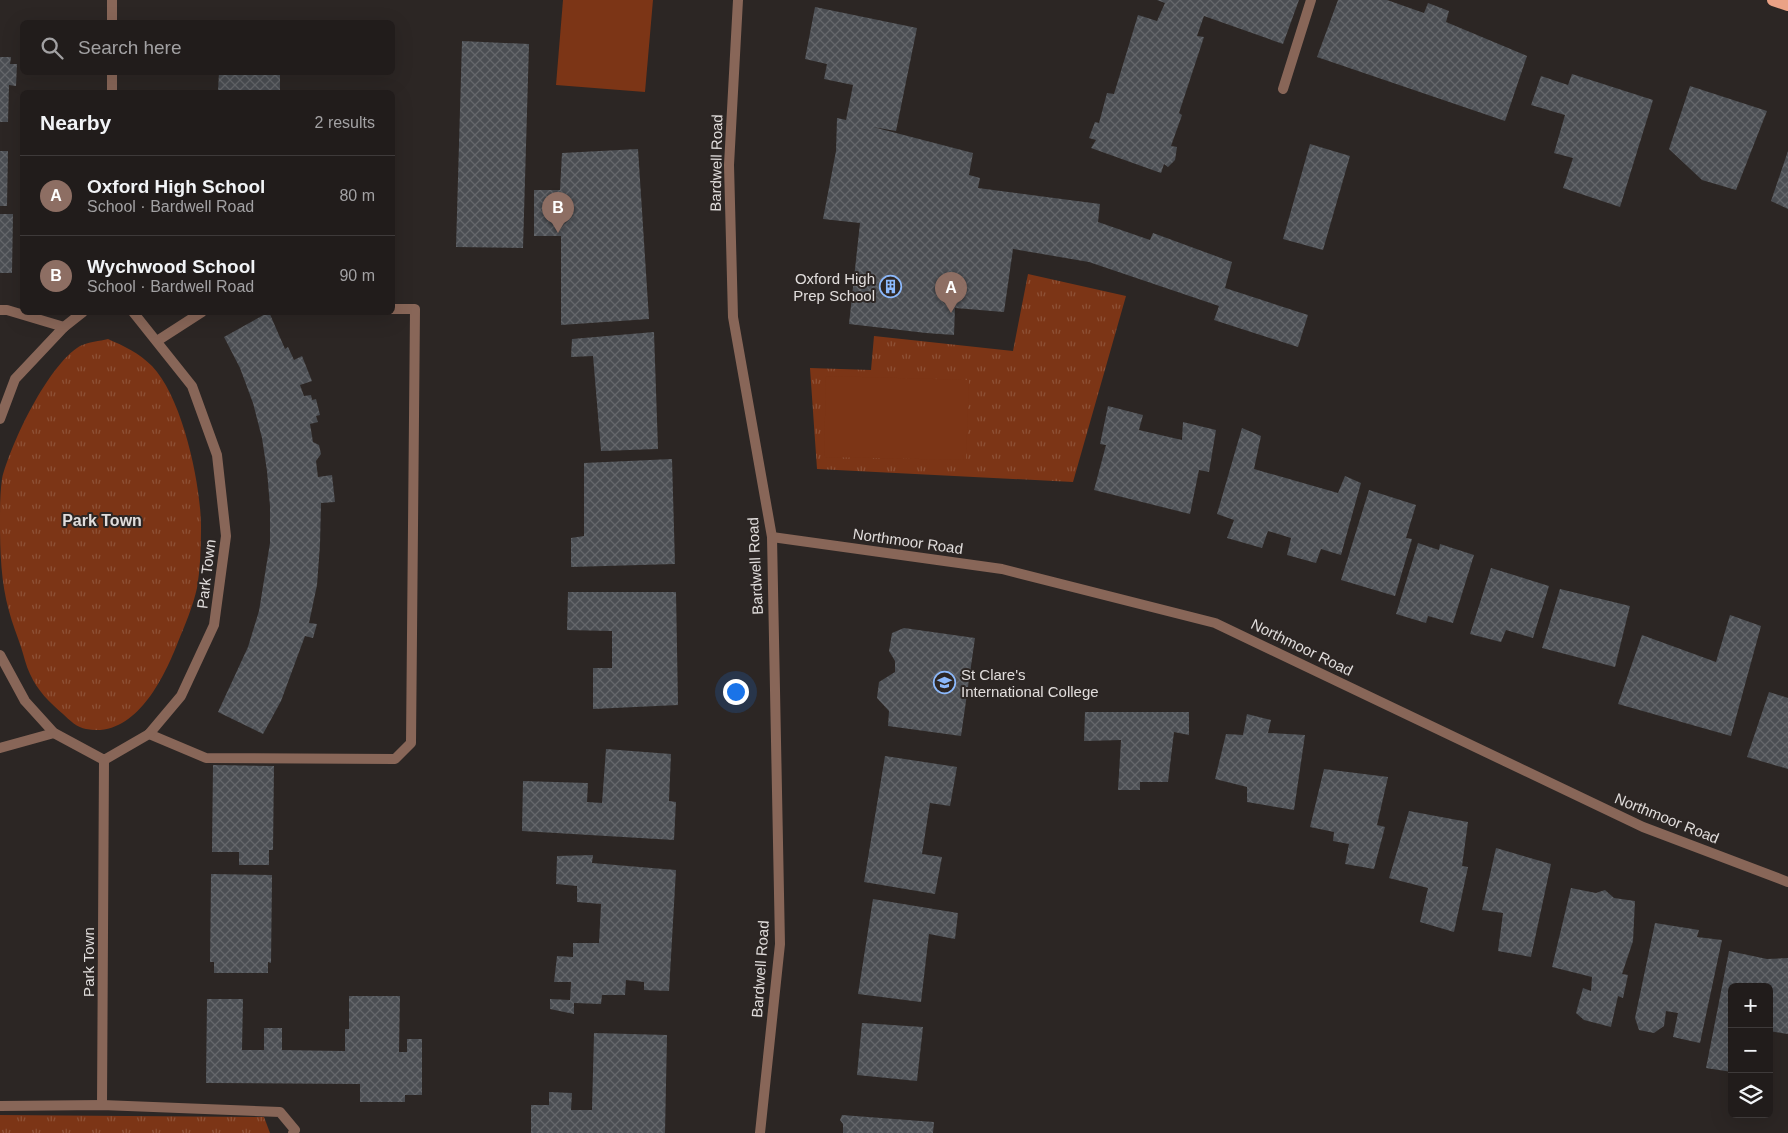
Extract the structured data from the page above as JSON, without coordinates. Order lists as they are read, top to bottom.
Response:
{
  "streets": {
    "street": ["Bardwell Road", "Northmoor Road", "Park Town"]
  },
  "crossings": [
    ["Bardwell Road", "Northmoor Road"]
  ],
  "districts": ["Park Town"],
  "places": {
    "building": ["Oxford High Prep School"],
    "school or university": ["St Clare's International College"]
  },
  "page": {
    "search": "Search here",
    "heading": ["Nearby", "2 results"],
    "list": [
      {
        "mark": "A",
        "name": "Oxford High School",
        "note": "School · Bardwell Road",
        "value": "80 m"
      },
      {
        "mark": "B",
        "name": "Wychwood School",
        "note": "School · Bardwell Road",
        "value": "90 m"
      }
    ],
    "pins": ["B", "A"],
    "map_buttons": ["+", "−"]
  }
}
